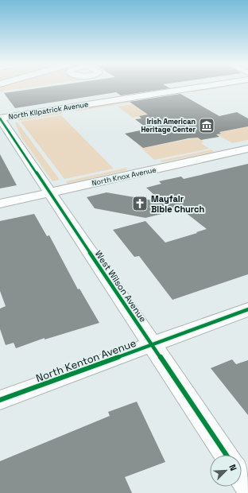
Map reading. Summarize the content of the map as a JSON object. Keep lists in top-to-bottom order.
{
  "streets": {
    "street": [
      "North Kilpatrick Avenue",
      "North Knox Avenue",
      "West Wilson Avenue",
      "North Kenton Avenue"
    ]
  },
  "crossings": [
    ["North Kilpatrick Avenue", "West Wilson Avenue"],
    ["North Knox Avenue", "West Wilson Avenue"],
    ["West Wilson Avenue", "North Kenton Avenue"]
  ],
  "places": {
    "museum": ["Irish American Heritage Center"],
    "church": ["Mayfair Bible Church"]
  },
  "north": "top right"
}
